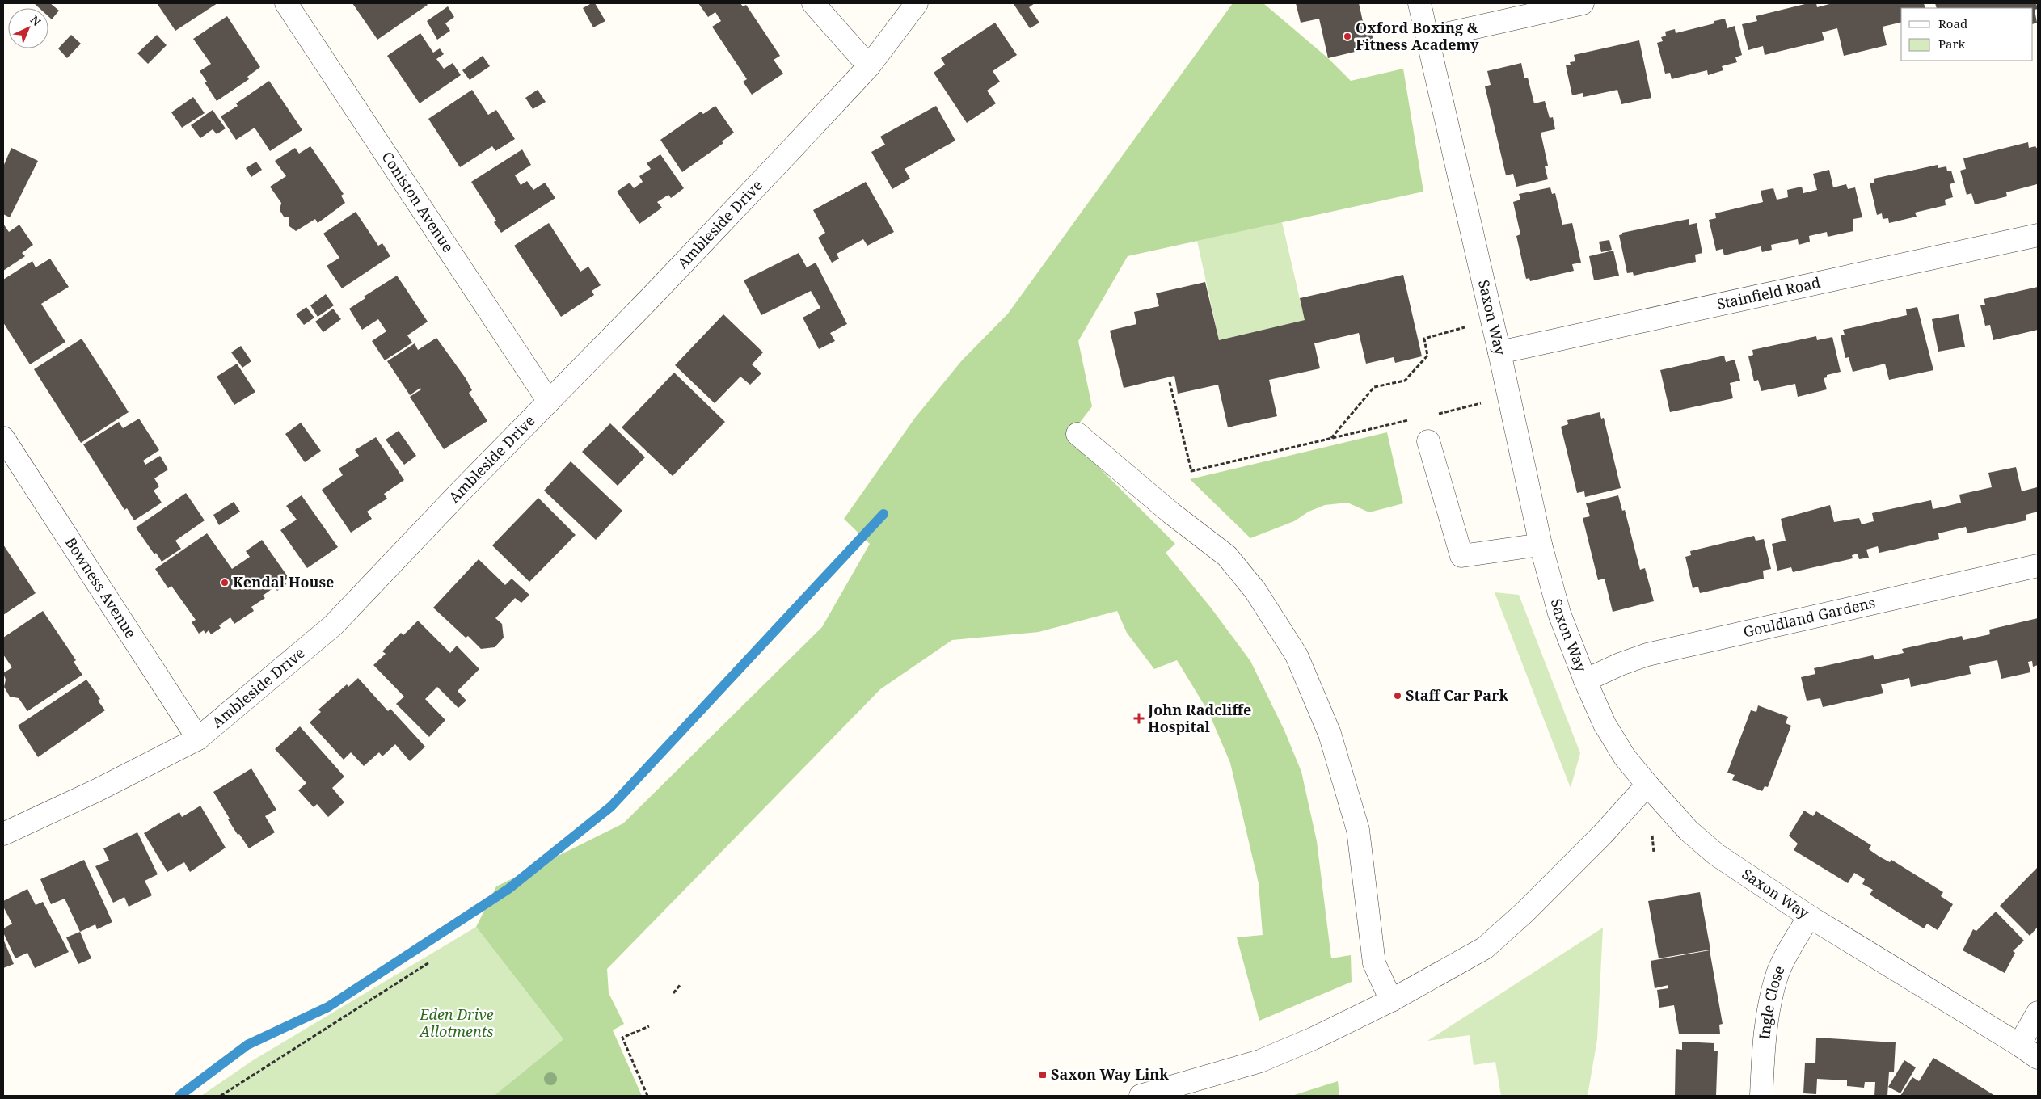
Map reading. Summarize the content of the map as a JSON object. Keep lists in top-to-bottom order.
{
  "streets": {
    "street": [
      "Coniston Avenue",
      "Ambleside Drive",
      "Stainfield Road",
      "Saxon Way",
      "Bowness Avenue",
      "Gouldland Gardens",
      "Ingle Close"
    ]
  },
  "crossings": [
    ["Coniston Avenue", "Ambleside Drive"],
    ["Ambleside Drive", "Bowness Avenue"],
    ["Stainfield Road", "Saxon Way"],
    ["Saxon Way", "Gouldland Gardens"],
    ["Saxon Way", "Ingle Close"]
  ],
  "parks": ["Eden Drive Allotments"],
  "places": {
    "other": ["Oxford Boxing & Fitness Academy", "Kendal House", "Staff Car Park"],
    "health": ["John Radcliffe Hospital"],
    "transit": ["Saxon Way Link"]
  },
  "legend": ["Road", "Park"],
  "north": "top right"
}
